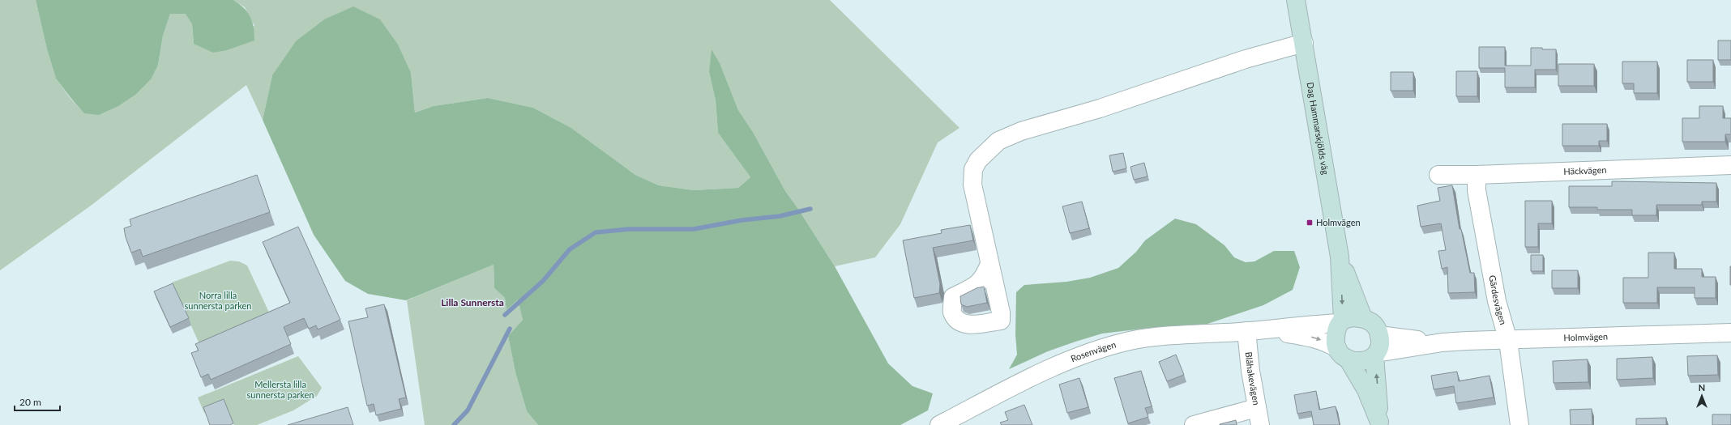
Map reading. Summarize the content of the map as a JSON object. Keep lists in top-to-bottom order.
{
  "streets": {
    "main road": ["Dag Hammarskjölds väg"],
    "street": [
      "Häckvägen",
      "Gärdesvägen",
      "Holmvägen",
      "Rosenvägen",
      "Blåhakevägen"
    ]
  },
  "crossings": [
    ["Dag Hammarskjölds väg", "Holmvägen"],
    ["Dag Hammarskjölds väg", "Rosenvägen"],
    ["Häckvägen", "Gärdesvägen"],
    ["Gärdesvägen", "Holmvägen"],
    ["Holmvägen", "Rosenvägen"],
    ["Rosenvägen", "Blåhakevägen"]
  ],
  "districts": ["Lilla Sunnersta"],
  "parks": ["Norra lilla sunnersta parken", "Mellersta lilla sunnersta parken"],
  "places": {
    "transit": ["Holmvägen"]
  },
  "scale_bar": "20 m",
  "north": "top"
}
